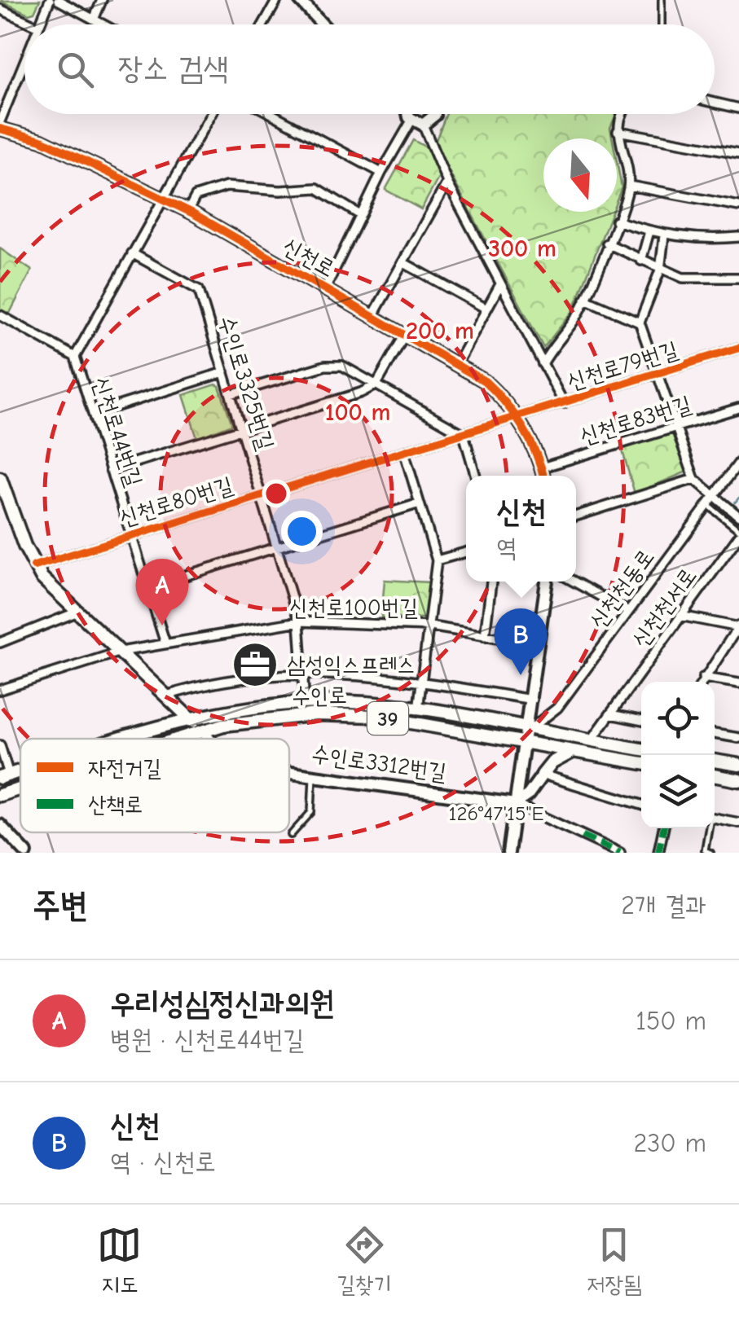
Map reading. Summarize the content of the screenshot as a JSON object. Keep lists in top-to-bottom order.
{
  "streets": {
    "main road": ["수인로", "39"],
    "street": [
      "신천로",
      "신천로79번길",
      "수인로3325번길",
      "신천로83번길",
      "신천로44번길",
      "신천로80번길",
      "신천천동로",
      "신천로100번길",
      "신천천서로",
      "수인로3312번길"
    ]
  },
  "crossings": [
    ["신천로", "신천로79번길"],
    ["신천로", "신천로83번길"],
    ["신천로", "신천로44번길"],
    ["신천로", "신천로80번길"],
    ["신천로79번길", "신천로80번길"],
    ["수인로3325번길", "신천로44번길"],
    ["수인로3325번길", "신천로80번길"],
    ["수인로3325번길", "신천로100번길"],
    ["수인로3325번길", "수인로"],
    ["신천로44번길", "신천로80번길"],
    ["신천로44번길", "신천로100번길"],
    ["신천천동로", "수인로"],
    ["신천천서로", "수인로"],
    ["수인로", "수인로3312번길"]
  ],
  "places": {
    "office": ["삼성익스프레스"]
  },
  "legend": ["자전거길", "산책로"],
  "north": "bottom",
  "page": {
    "search": "장소 검색",
    "popup": ["신천", "역"],
    "pins": ["A", "B"],
    "heading": ["주변", "2개 결과"],
    "list": [
      {
        "mark": "A",
        "name": "우리성심정신과의원",
        "note": "병원 · 신천로44번길",
        "value": "150 m"
      },
      {
        "mark": "B",
        "name": "신천",
        "note": "역 · 신천로",
        "value": "230 m"
      }
    ],
    "nav": ["지도", "길찾기", "저장됨"]
  },
  "coordinates": ["126°47'15\"E"],
  "rings": ["300 m", "200 m", "100 m"]
}
